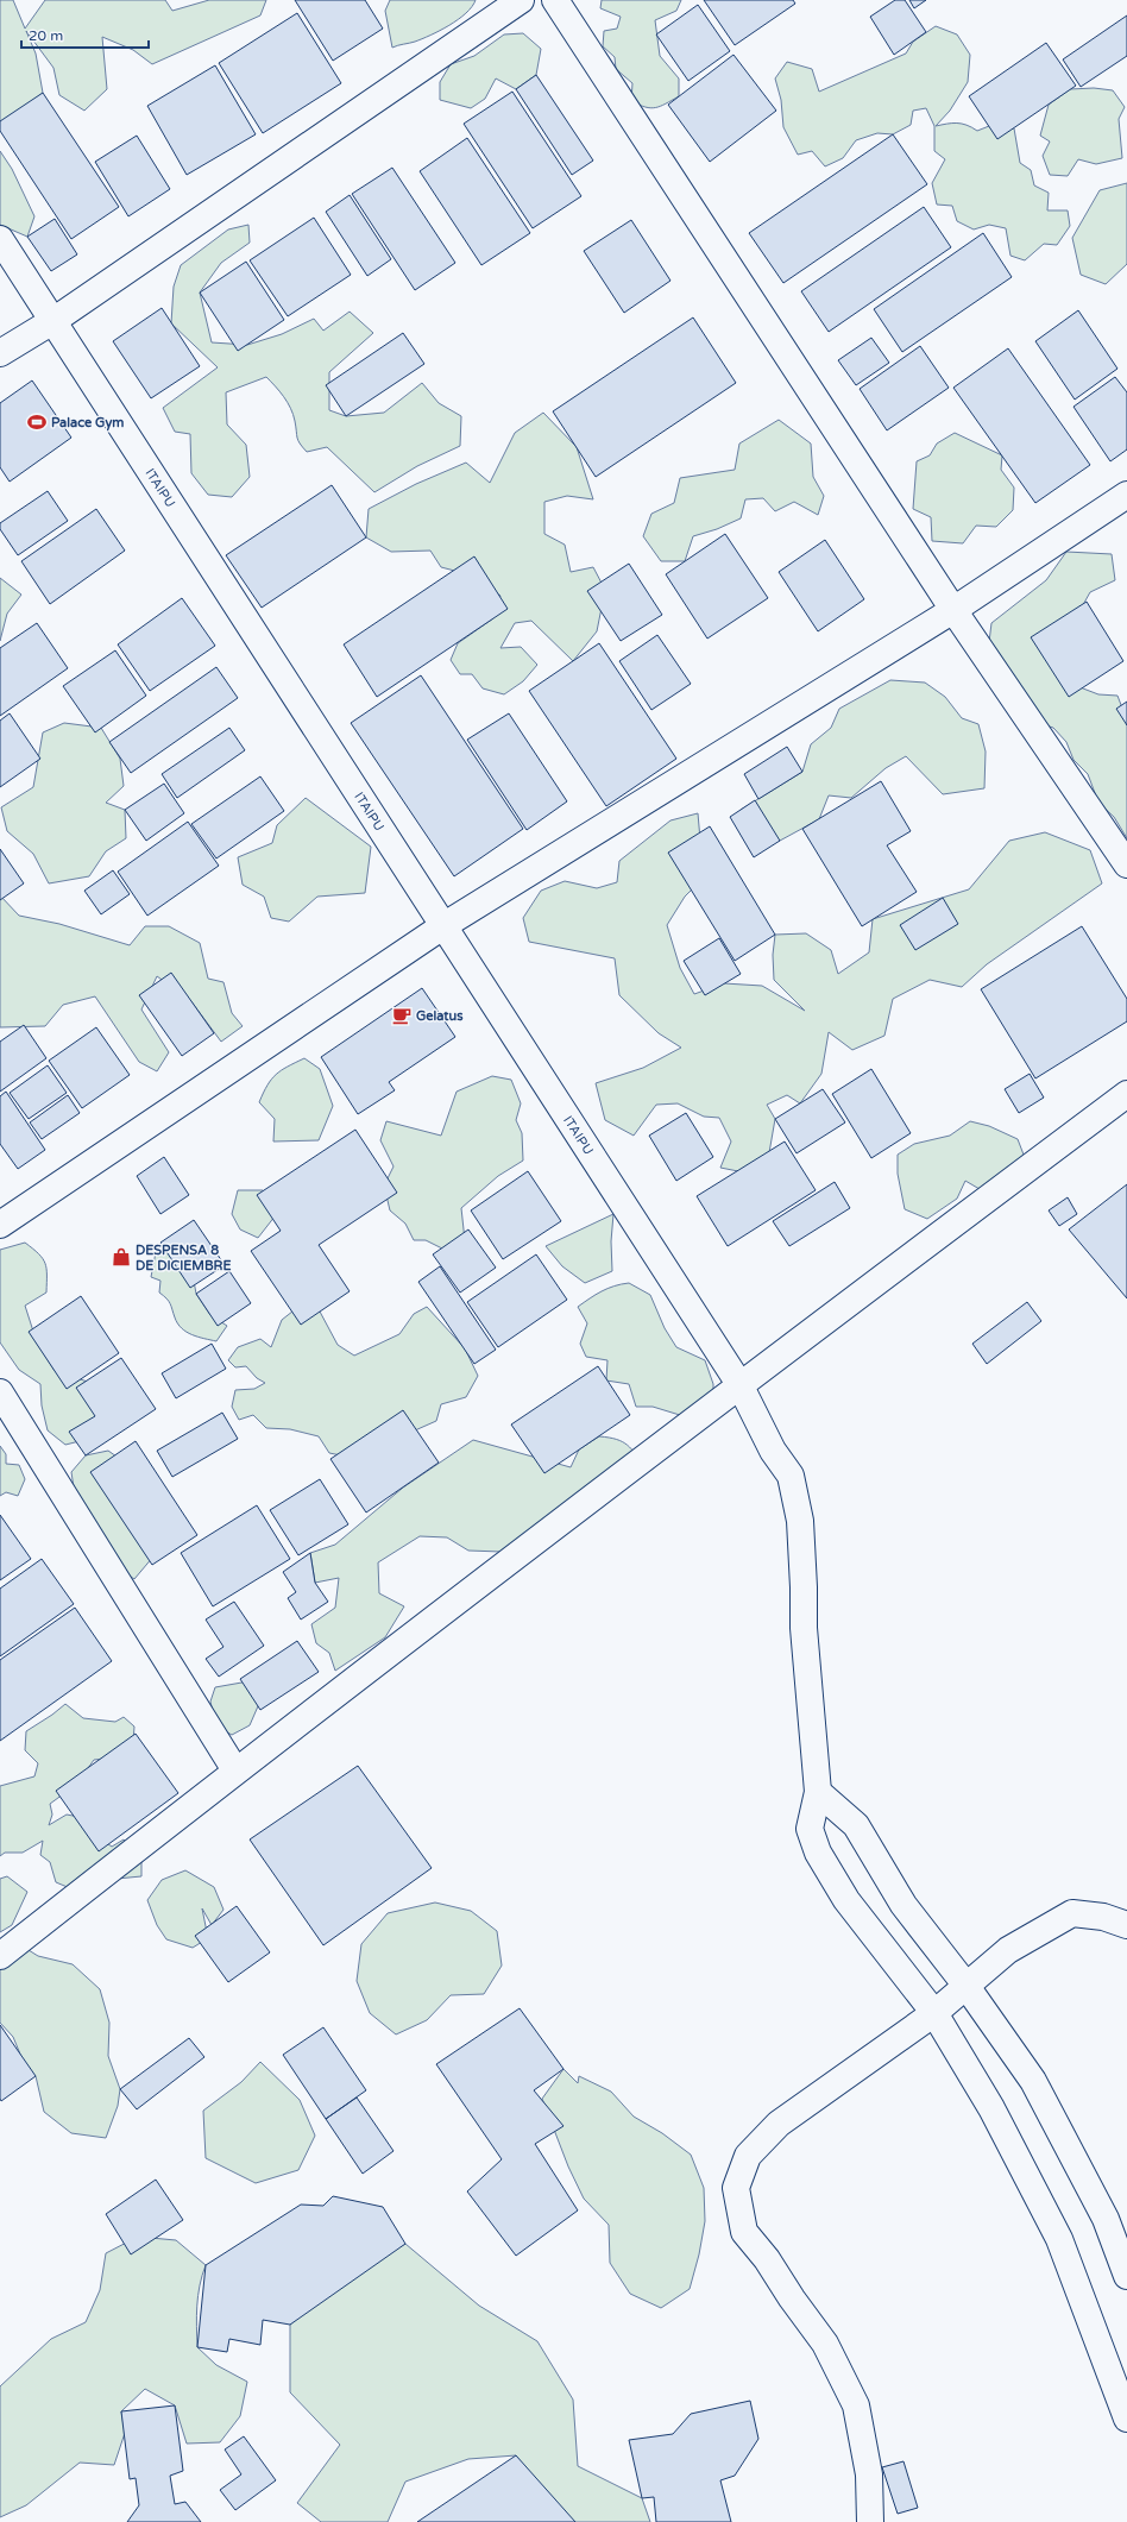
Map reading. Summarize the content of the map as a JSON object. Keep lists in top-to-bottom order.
{
  "streets": {
    "street": ["ITAIPU"]
  },
  "places": {
    "sports": ["Palace Gym"],
    "cafe": ["Gelatus"],
    "shop": ["DESPENSA 8 DE DICIEMBRE"]
  },
  "scale_bar": "20 m"
}
